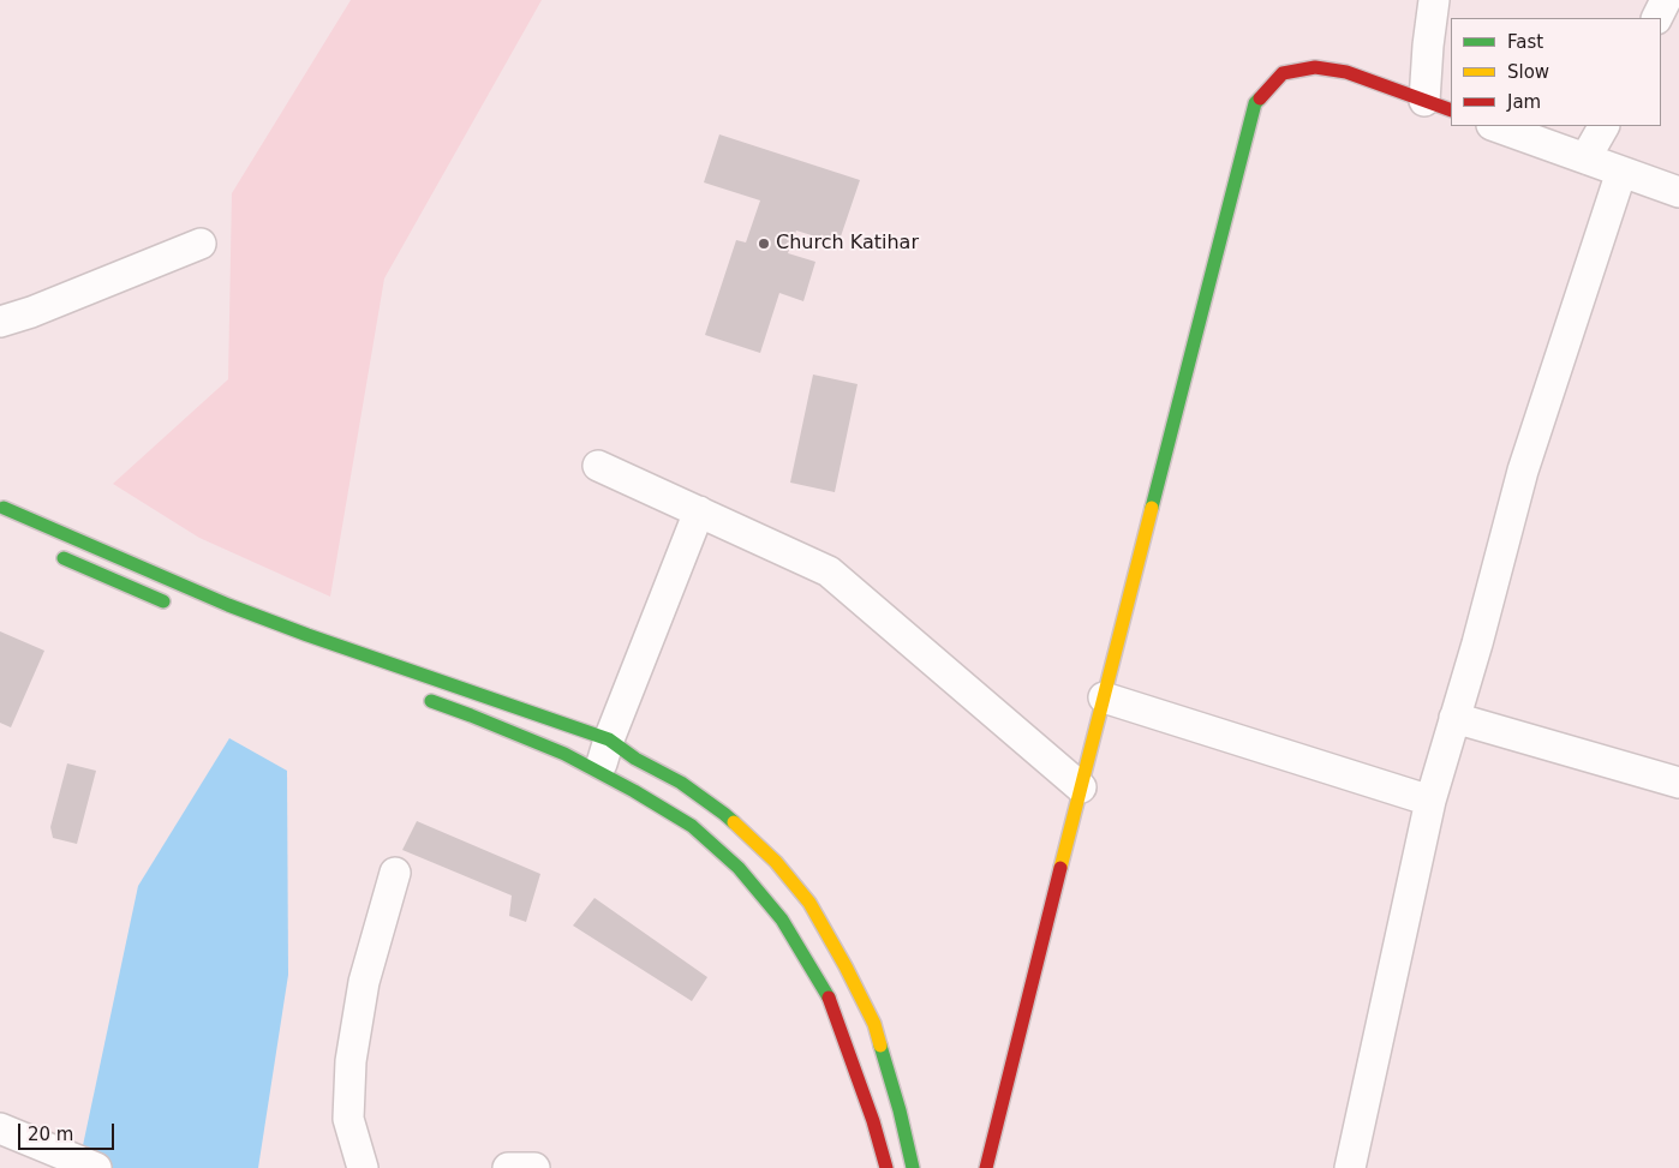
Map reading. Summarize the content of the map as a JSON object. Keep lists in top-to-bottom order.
{
  "places": ["Church Katihar"],
  "legend": ["Fast", "Slow", "Jam"],
  "scale_bar": "20 m"
}
